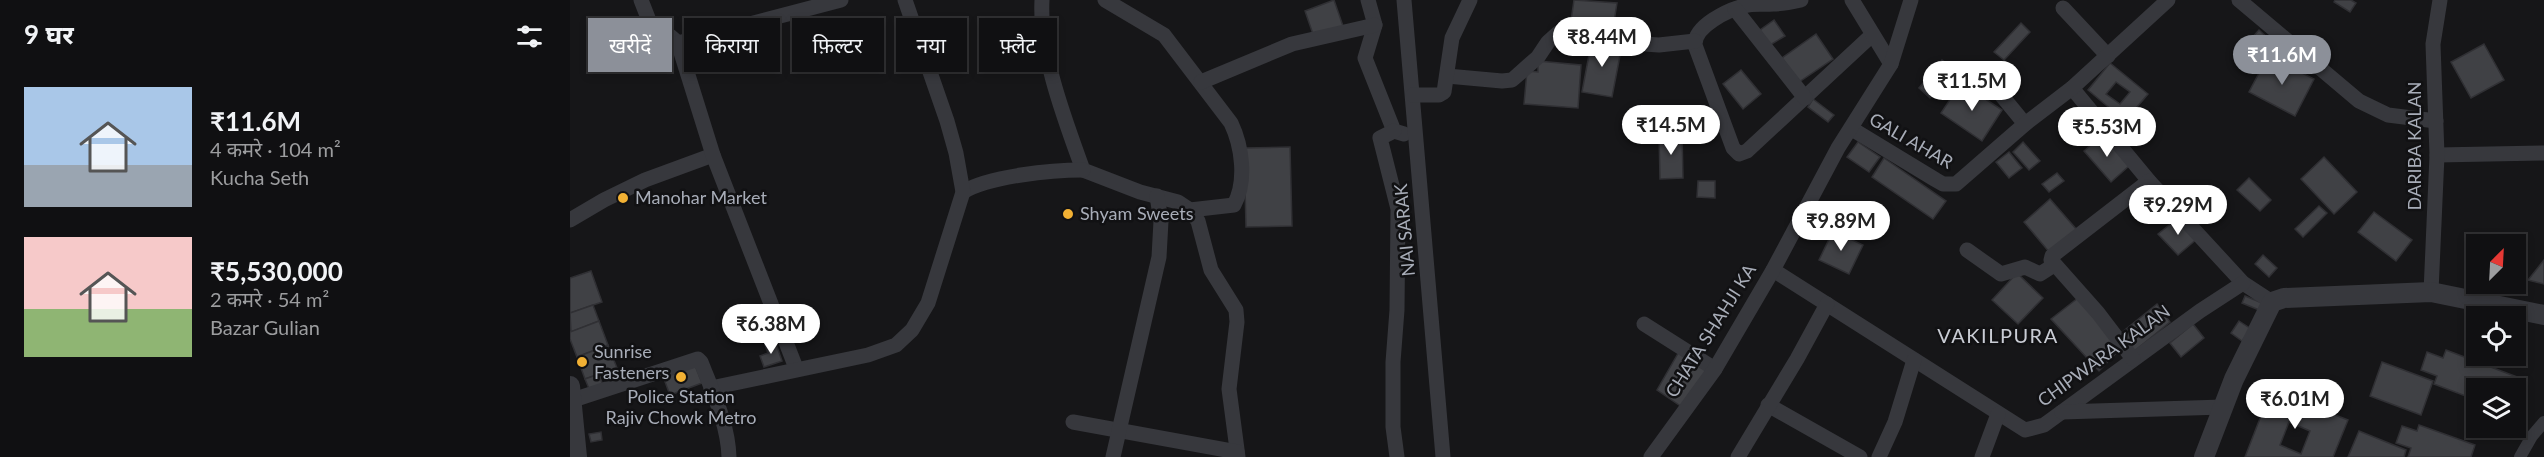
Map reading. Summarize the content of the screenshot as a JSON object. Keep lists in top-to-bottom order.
{
  "streets": {
    "street": [
      "GALI AHAR",
      "DARIBA KALAN",
      "NAI SARAK",
      "CHATA SHAHJI KA",
      "CHIPWARA KALAN"
    ]
  },
  "crossings": [
    ["GALI AHAR", "CHATA SHAHJI KA"],
    ["CHATA SHAHJI KA", "CHIPWARA KALAN"]
  ],
  "districts": ["VAKILPURA"],
  "places": [
    "Manohar Market",
    "Shyam Sweets",
    "Sunrise Fasteners",
    "Police Station Rajiv Chowk Metro"
  ],
  "north": "top right",
  "page": {
    "heading": "9 घर",
    "price": [
      "₹8.44M",
      "₹11.6M",
      "₹11.5M",
      "₹14.5M",
      "₹5.53M",
      "₹9.29M",
      "₹9.89M",
      "₹6.38M",
      "₹6.01M"
    ],
    "chip": [
      "खरीदें",
      "किराया",
      "फ़िल्टर",
      "नया",
      "फ़्लैट"
    ],
    "list": [
      {
        "name": "₹11.6M",
        "note": "4 कमरे · 104 m² · Kucha Seth"
      },
      {
        "name": "₹5,530,000",
        "note": "2 कमरे · 54 m² · Bazar Gulian"
      }
    ]
  }
}
